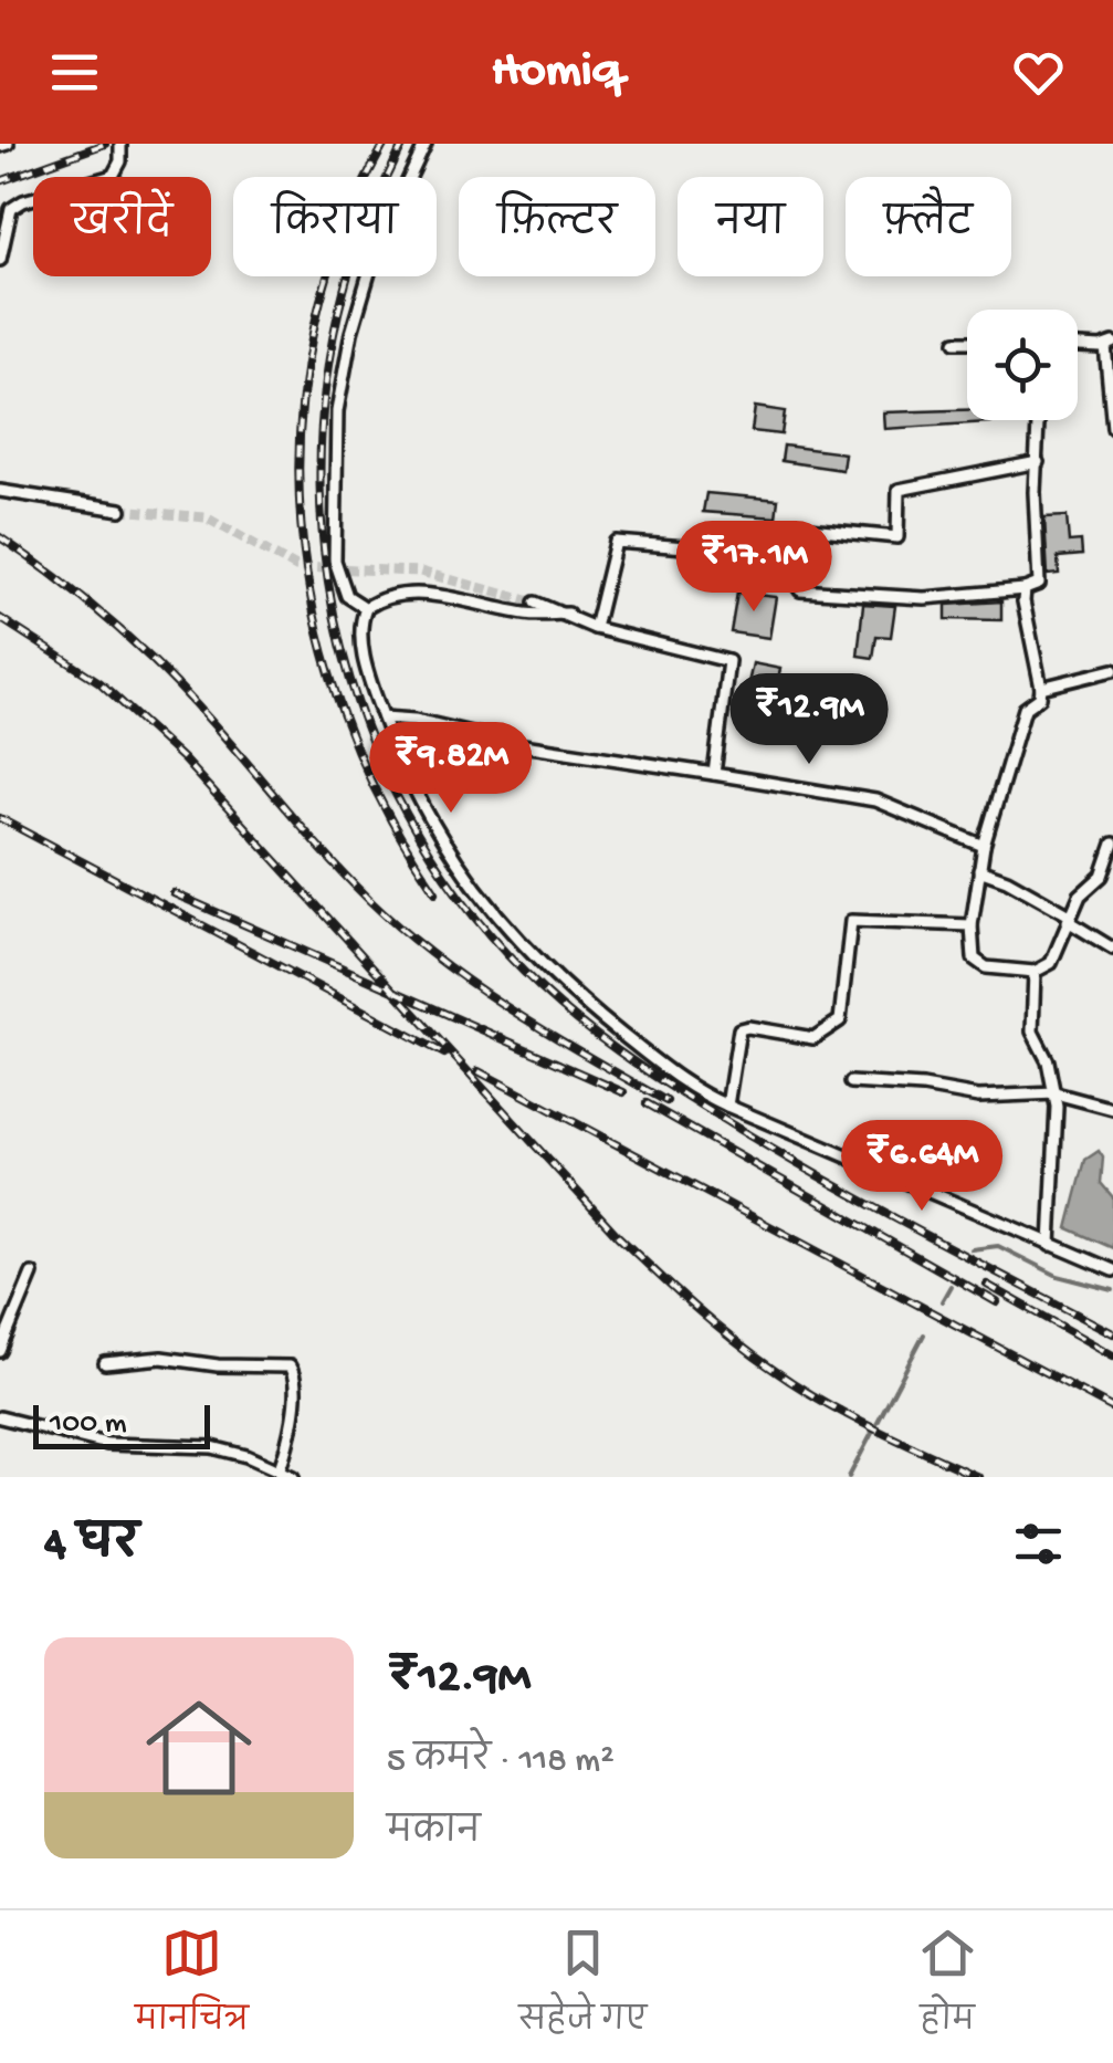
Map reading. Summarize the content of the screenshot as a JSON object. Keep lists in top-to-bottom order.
{
  "scale_bar": "100 m",
  "page": {
    "header": "Homiq",
    "chip": [
      "खरीदें",
      "किराया",
      "फ़िल्टर",
      "नया",
      "फ़्लैट"
    ],
    "price": [
      "₹17.1M",
      "₹12.9M",
      "₹9.82M",
      "₹6.64M"
    ],
    "scale": "100 m",
    "heading": "4 घर",
    "list": [
      {
        "name": "₹12.9M",
        "note": "5 कमरे · 118 m² · मकान"
      }
    ],
    "tabs": ["मानचित्र", "सहेजे गए", "होम"]
  }
}
